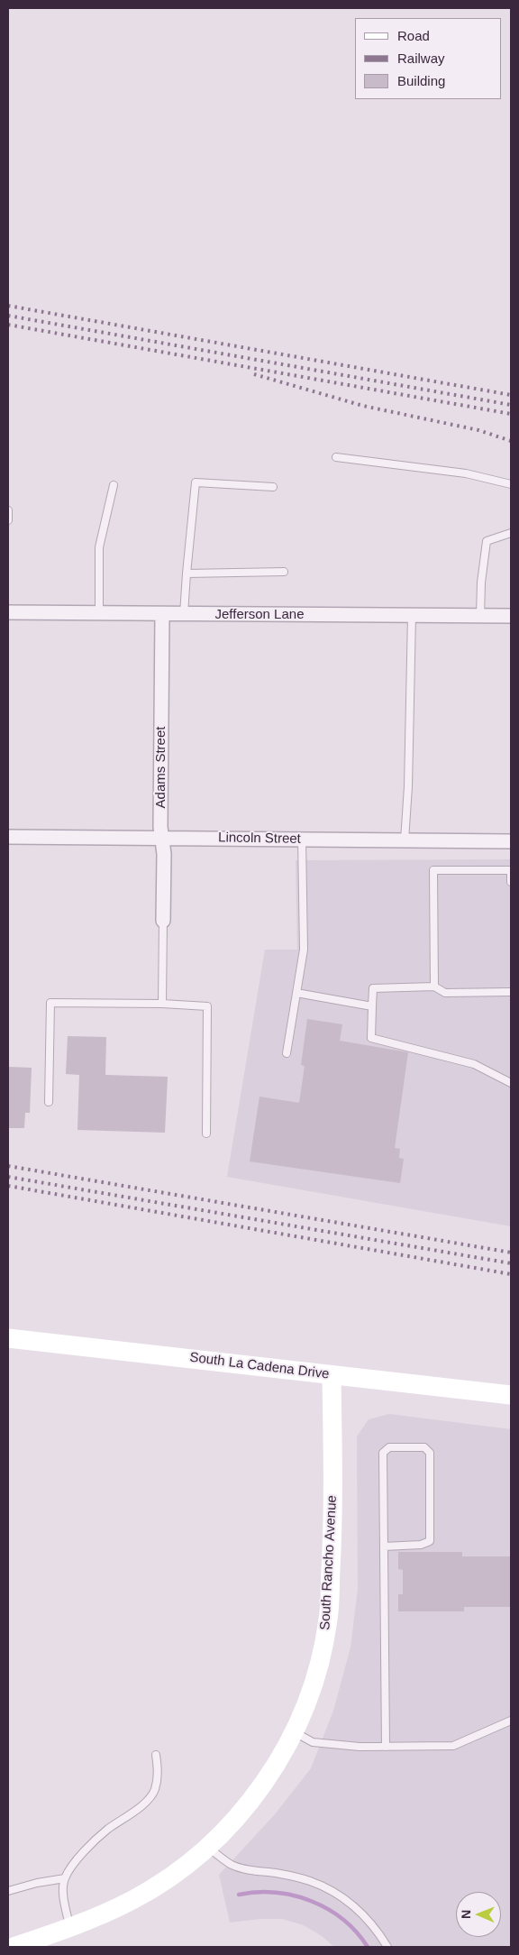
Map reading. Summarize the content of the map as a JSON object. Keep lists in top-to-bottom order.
{
  "streets": {
    "main road": ["South La Cadena Drive", "South Rancho Avenue"],
    "street": ["Jefferson Lane", "Adams Street", "Lincoln Street"]
  },
  "crossings": [
    ["Jefferson Lane", "Adams Street"],
    ["Adams Street", "Lincoln Street"],
    ["South La Cadena Drive", "South Rancho Avenue"]
  ],
  "legend": ["Road", "Railway", "Building"],
  "north": "left"
}
